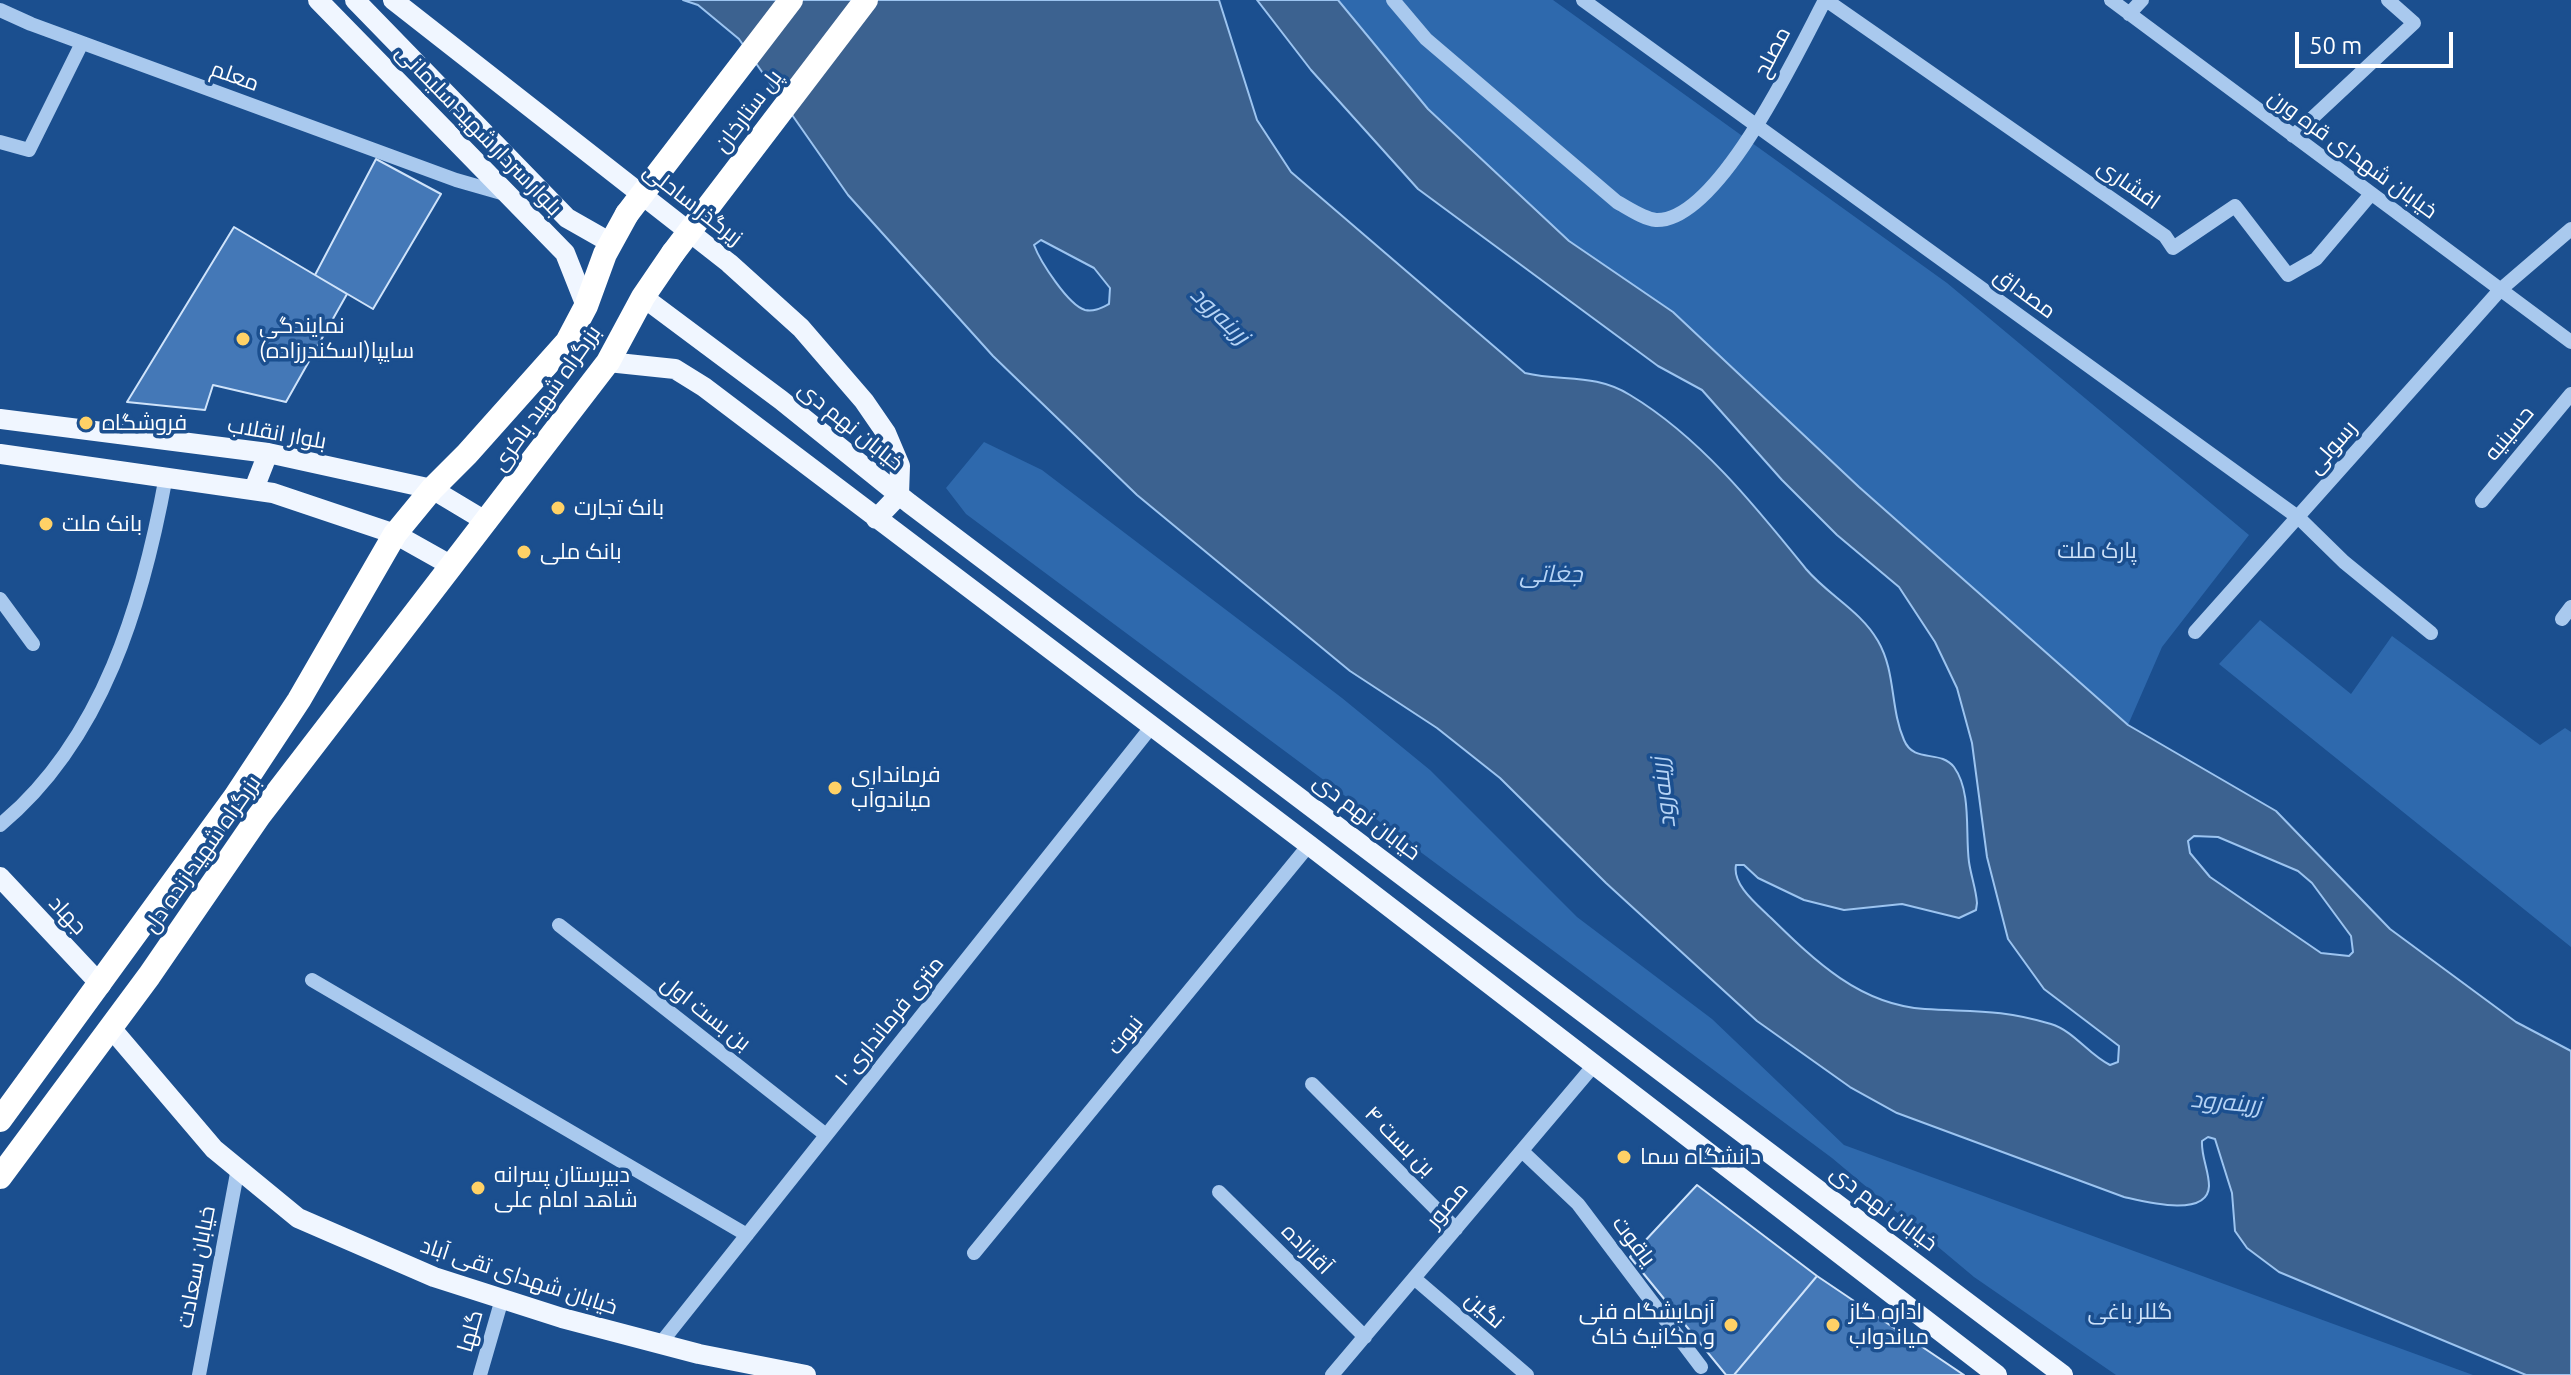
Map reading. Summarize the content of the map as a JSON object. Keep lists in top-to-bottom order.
{
  "streets": {
    "highway": ["پل ستارخان", "بزرگراه شهید باکری", "بزرگراه شهید زنده دل"],
    "main road": [
      "بلوار سردار شهید سلیمانی",
      "زیرگذر ساحلی",
      "خیابان نهم دی",
      "بلوار انقلاب",
      "جهاد",
      "خیابان شهدای تقی آباد"
    ],
    "street": [
      "مصلح",
      "معلم",
      "خیابان شهدای قره ورن",
      "افشاری",
      "مصداق",
      "حسینیه",
      "رسولی",
      "بن بست اول",
      "۱۰ متری فرمانداری",
      "نبوت",
      "بن بست ۴",
      "مصور",
      "یاقوت",
      "آقازاده",
      "خیابان سعادت",
      "نگین",
      "گلها"
    ]
  },
  "crossings": [
    ["مصلح", "افشاری"],
    ["مصلح", "مصداق"],
    ["معلم", "بلوار سردار شهید سلیمانی"],
    ["پل ستارخان", "بزرگراه شهید باکری"],
    ["بلوار سردار شهید سلیمانی", "بزرگراه شهید باکری"],
    ["خیابان شهدای قره ورن", "افشاری"],
    ["خیابان شهدای قره ورن", "رسولی"],
    ["زیرگذر ساحلی", "خیابان نهم دی"],
    ["مصداق", "رسولی"],
    ["بزرگراه شهید باکری", "خیابان نهم دی"],
    ["بزرگراه شهید باکری", "بلوار انقلاب"],
    ["بزرگراه شهید باکری", "بزرگراه شهید زنده دل"],
    ["بلوار انقلاب", "بزرگراه شهید زنده دل"],
    ["بزرگراه شهید زنده دل", "جهاد"],
    ["بزرگراه شهید زنده دل", "خیابان شهدای تقی آباد"],
    ["بن بست اول", "۱۰ متری فرمانداری"],
    ["۱۰ متری فرمانداری", "خیابان شهدای تقی آباد"],
    ["بن بست ۴", "مصور"],
    ["مصور", "یاقوت"],
    ["مصور", "آقازاده"],
    ["مصور", "نگین"],
    ["خیابان سعادت", "خیابان شهدای تقی آباد"],
    ["خیابان شهدای تقی آباد", "گلها"]
  ],
  "water": ["زرینه‌رود", "جغاتی"],
  "parks": ["پارک ملت", "گللر باغی"],
  "places": [
    "نمایندگی سایپا(اسکندرزاده)",
    "فروشگاه",
    "بانک تجارت",
    "بانک ملت",
    "بانک ملی",
    "فرمانداری میاندوآب",
    "دانشگاه سما",
    "دبیرستان پسرانه شاهد امام علی",
    "آزمایشگاه فنی و مکانیک خاک",
    "اداره گاز میاندواب"
  ],
  "scale_bar": "50 m"
}
